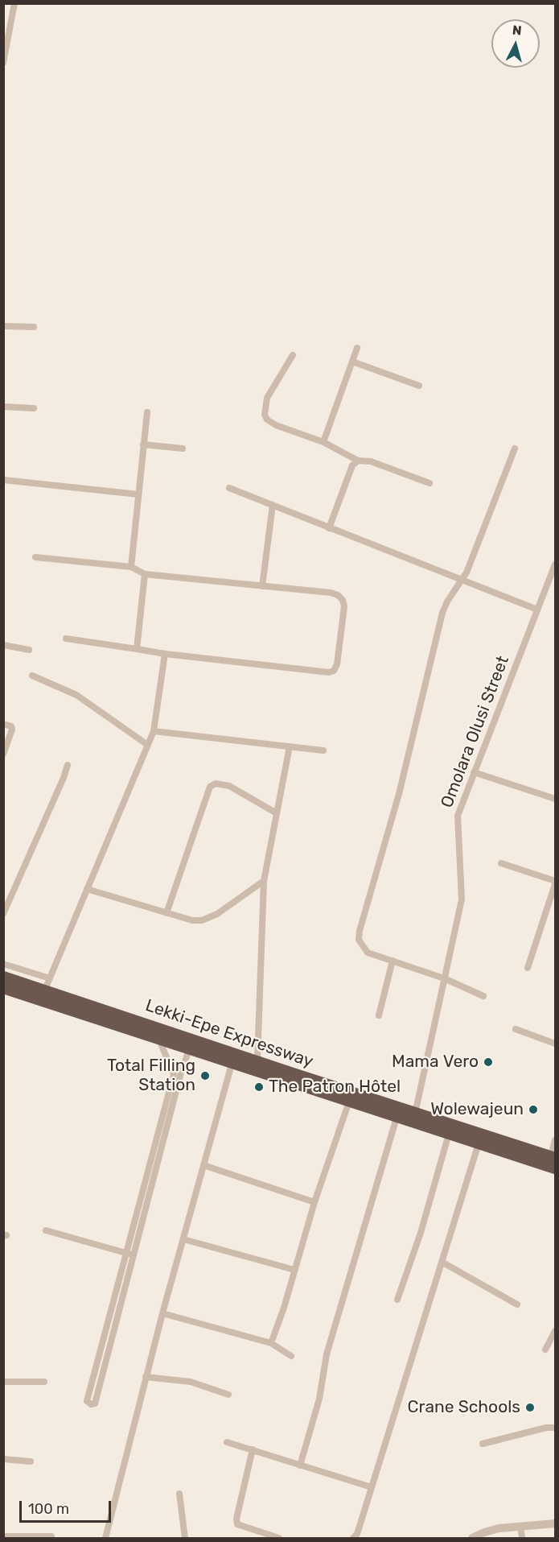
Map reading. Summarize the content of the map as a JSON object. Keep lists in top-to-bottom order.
{
  "streets": {
    "highway": ["Lekki-Epe Expressway"],
    "street": ["Omolara Olusi Street"]
  },
  "crossings": [
    ["Omolara Olusi Street", "Lekki-Epe Expressway"]
  ],
  "places": [
    "Mama Vero",
    "Total Filling Station",
    "The Patron Hôtel",
    "Wolewajeun",
    "Crane Schools"
  ],
  "scale_bar": "100 m",
  "north": "top"
}
